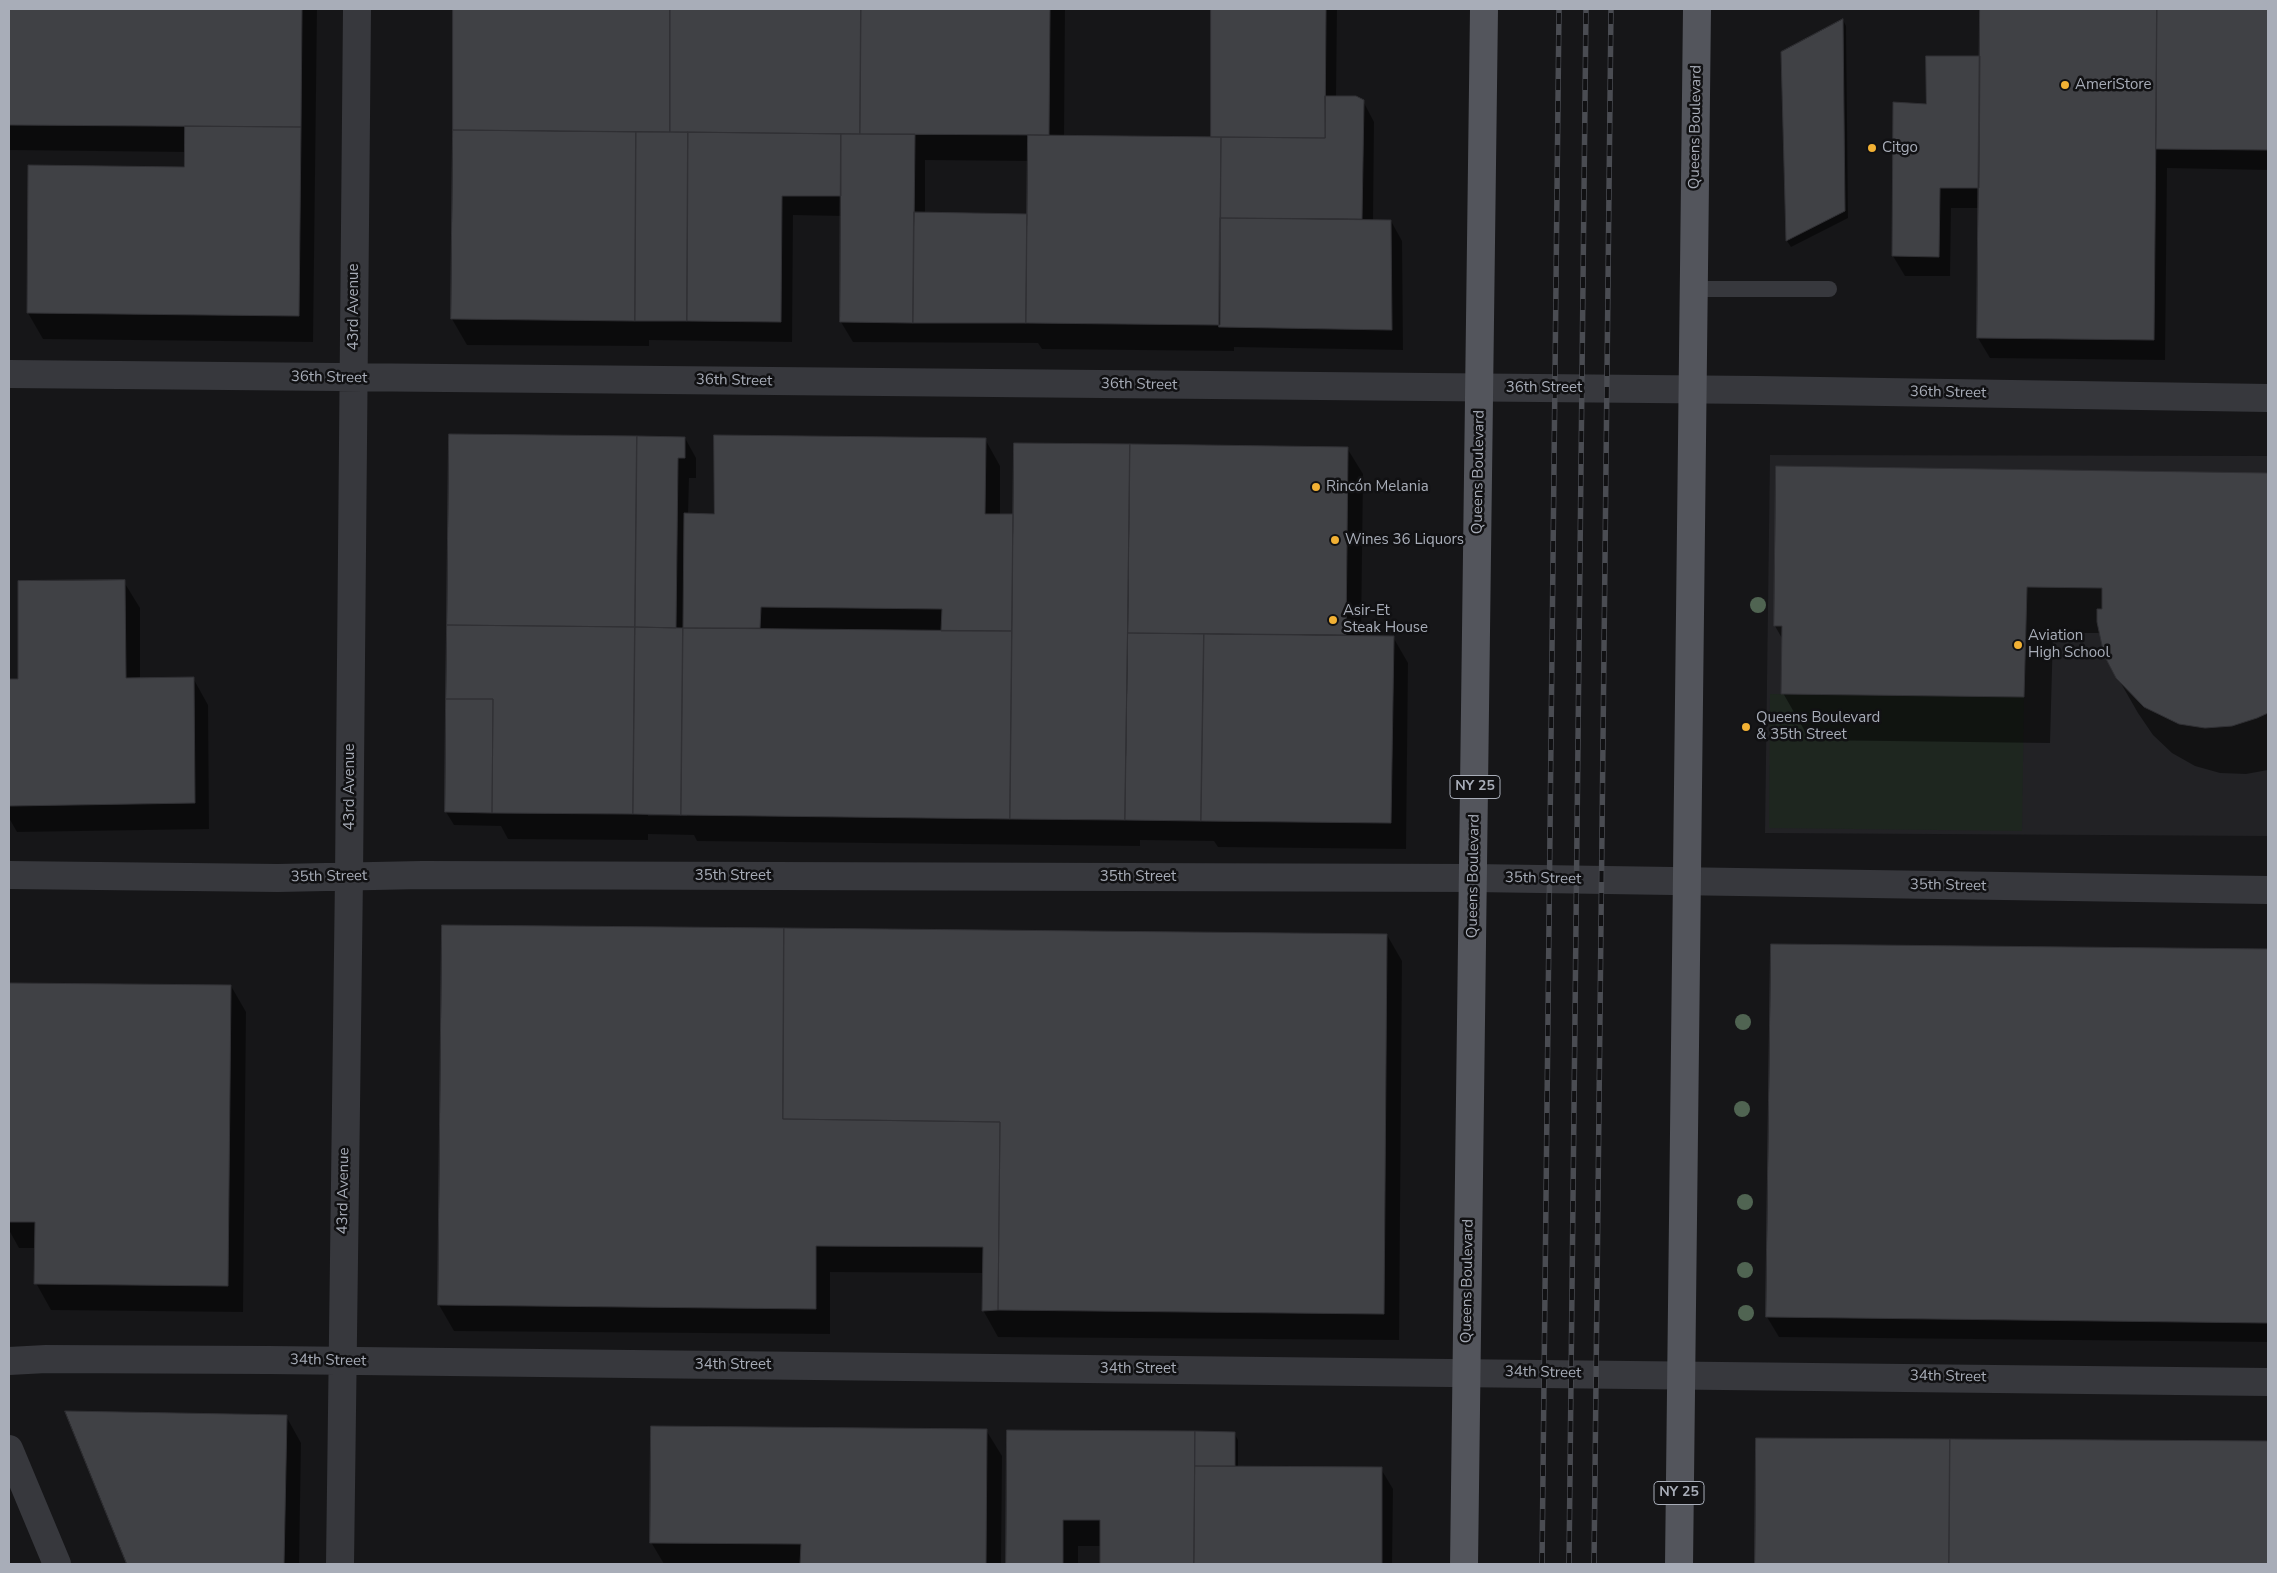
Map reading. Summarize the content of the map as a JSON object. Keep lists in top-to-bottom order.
{
  "streets": {
    "main road": ["Queens Boulevard", "NY 25"],
    "street": [
      "43rd Avenue",
      "36th Street",
      "35th Street",
      "34th Street"
    ]
  },
  "crossings": [
    ["Queens Boulevard", "36th Street"],
    ["Queens Boulevard", "35th Street"],
    ["Queens Boulevard", "34th Street"],
    ["43rd Avenue", "36th Street"],
    ["43rd Avenue", "35th Street"],
    ["43rd Avenue", "34th Street"]
  ],
  "places": [
    "AmeriStore",
    "Citgo",
    "Rincón Melania",
    "Wines 36 Liquors",
    "Asir-Et Steak House",
    "Aviation High School",
    "Queens Boulevard & 35th Street"
  ]
}
